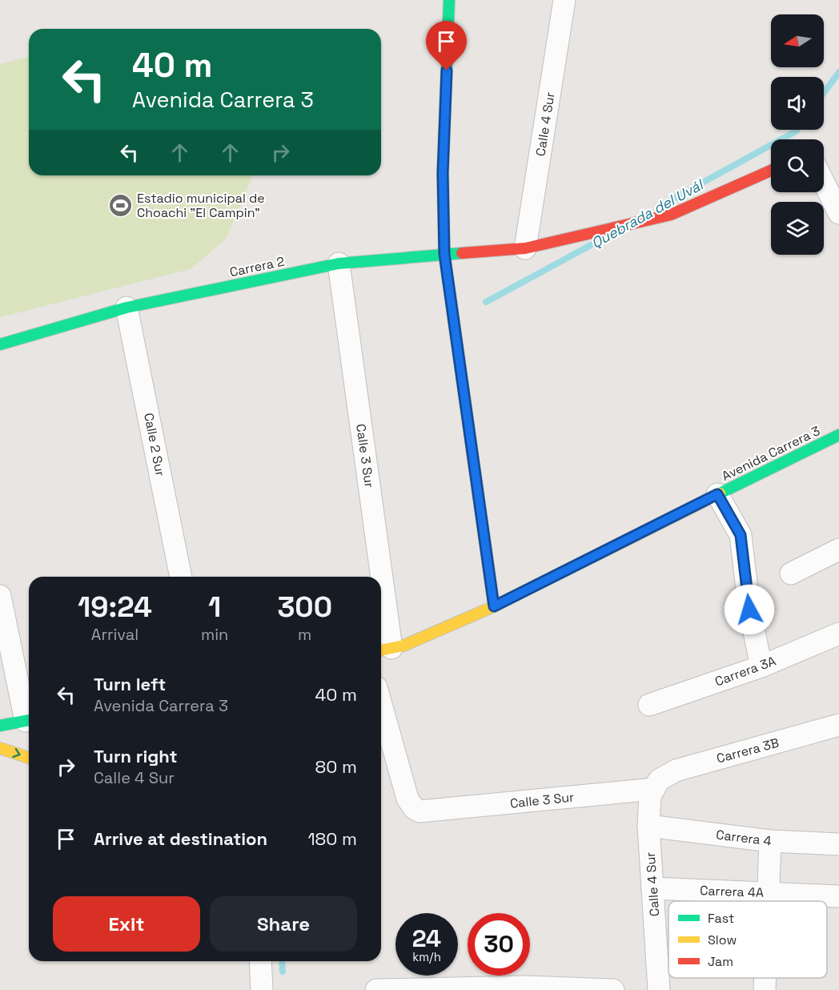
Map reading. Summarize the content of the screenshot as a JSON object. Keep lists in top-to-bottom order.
{
  "streets": {
    "street": [
      "Calle 4 Sur",
      "Carrera 2",
      "Calle 2 Sur",
      "Avenida Carrera 3",
      "Calle 3 Sur",
      "Carrera 3A",
      "Carrera 3B",
      "Carrera 4",
      "Carrera 4A"
    ]
  },
  "crossings": [
    ["Calle 4 Sur", "Carrera 2"],
    ["Calle 4 Sur", "Calle 3 Sur"],
    ["Calle 4 Sur", "Carrera 3B"],
    ["Calle 4 Sur", "Carrera 4"],
    ["Calle 4 Sur", "Carrera 4A"],
    ["Carrera 2", "Calle 2 Sur"],
    ["Carrera 2", "Calle 3 Sur"],
    ["Avenida Carrera 3", "Calle 3 Sur"],
    ["Calle 3 Sur", "Carrera 3B"]
  ],
  "water": ["Quebrada del Uvál"],
  "places": {
    "sports": ["Estadio municipal de Choachi \"El Campin\""]
  },
  "legend": ["Fast", "Slow", "Jam"],
  "north": "left",
  "page": {
    "turn": ["40 m", "Avenida Carrera 3"],
    "eta": [
      "19:24",
      "Arrival",
      "1",
      "min",
      "300",
      "m"
    ],
    "list": [
      {
        "name": "Turn left",
        "note": "Avenida Carrera 3",
        "value": "40 m"
      },
      {
        "name": "Turn right",
        "note": "Calle 4 Sur",
        "value": "80 m"
      },
      {
        "name": "Arrive at destination",
        "value": "180 m"
      }
    ],
    "buttons": ["Exit", "Share"],
    "speed": "24 km/h",
    "limit": "30"
  }
}
